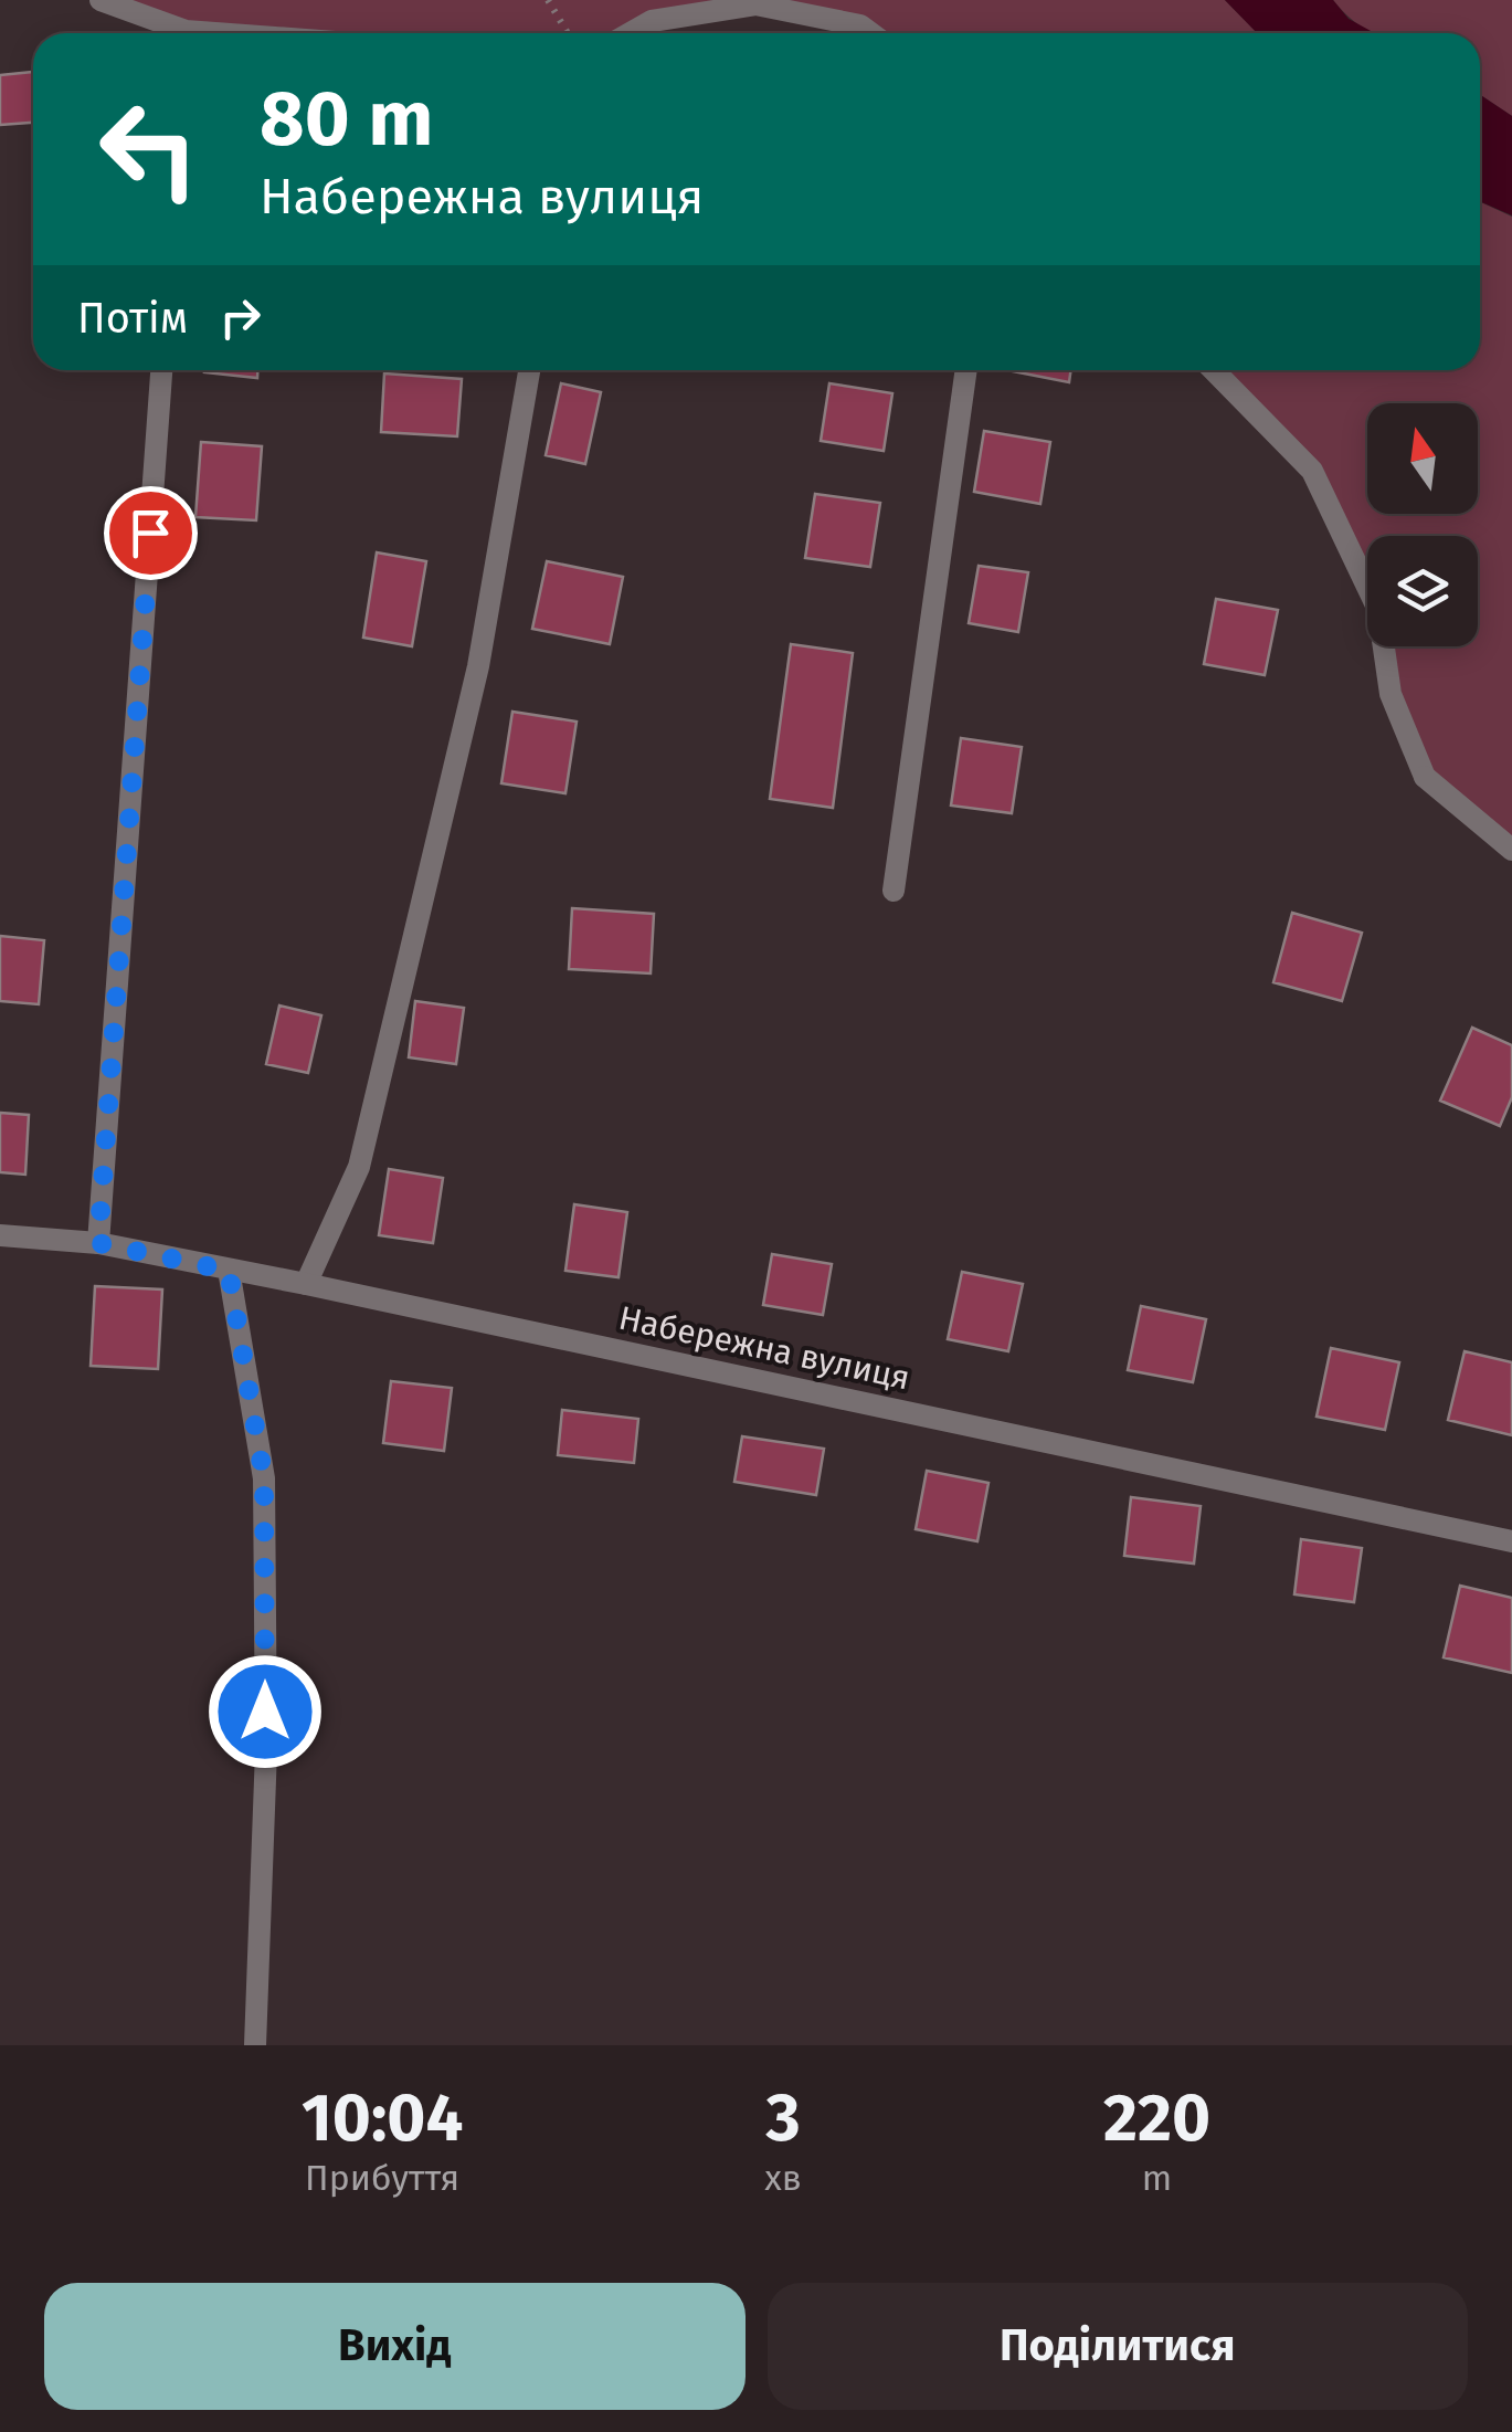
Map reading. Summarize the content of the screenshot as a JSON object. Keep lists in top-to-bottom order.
{
  "streets": {
    "street": ["Набережна вулиця"]
  },
  "north": "top",
  "page": {
    "turn": ["80 m", "Набережна вулиця"],
    "then": "Потім",
    "eta": [
      "10:04",
      "Прибуття",
      "3",
      "хв",
      "220",
      "m"
    ],
    "buttons": ["Вихід", "Поділитися"]
  }
}
